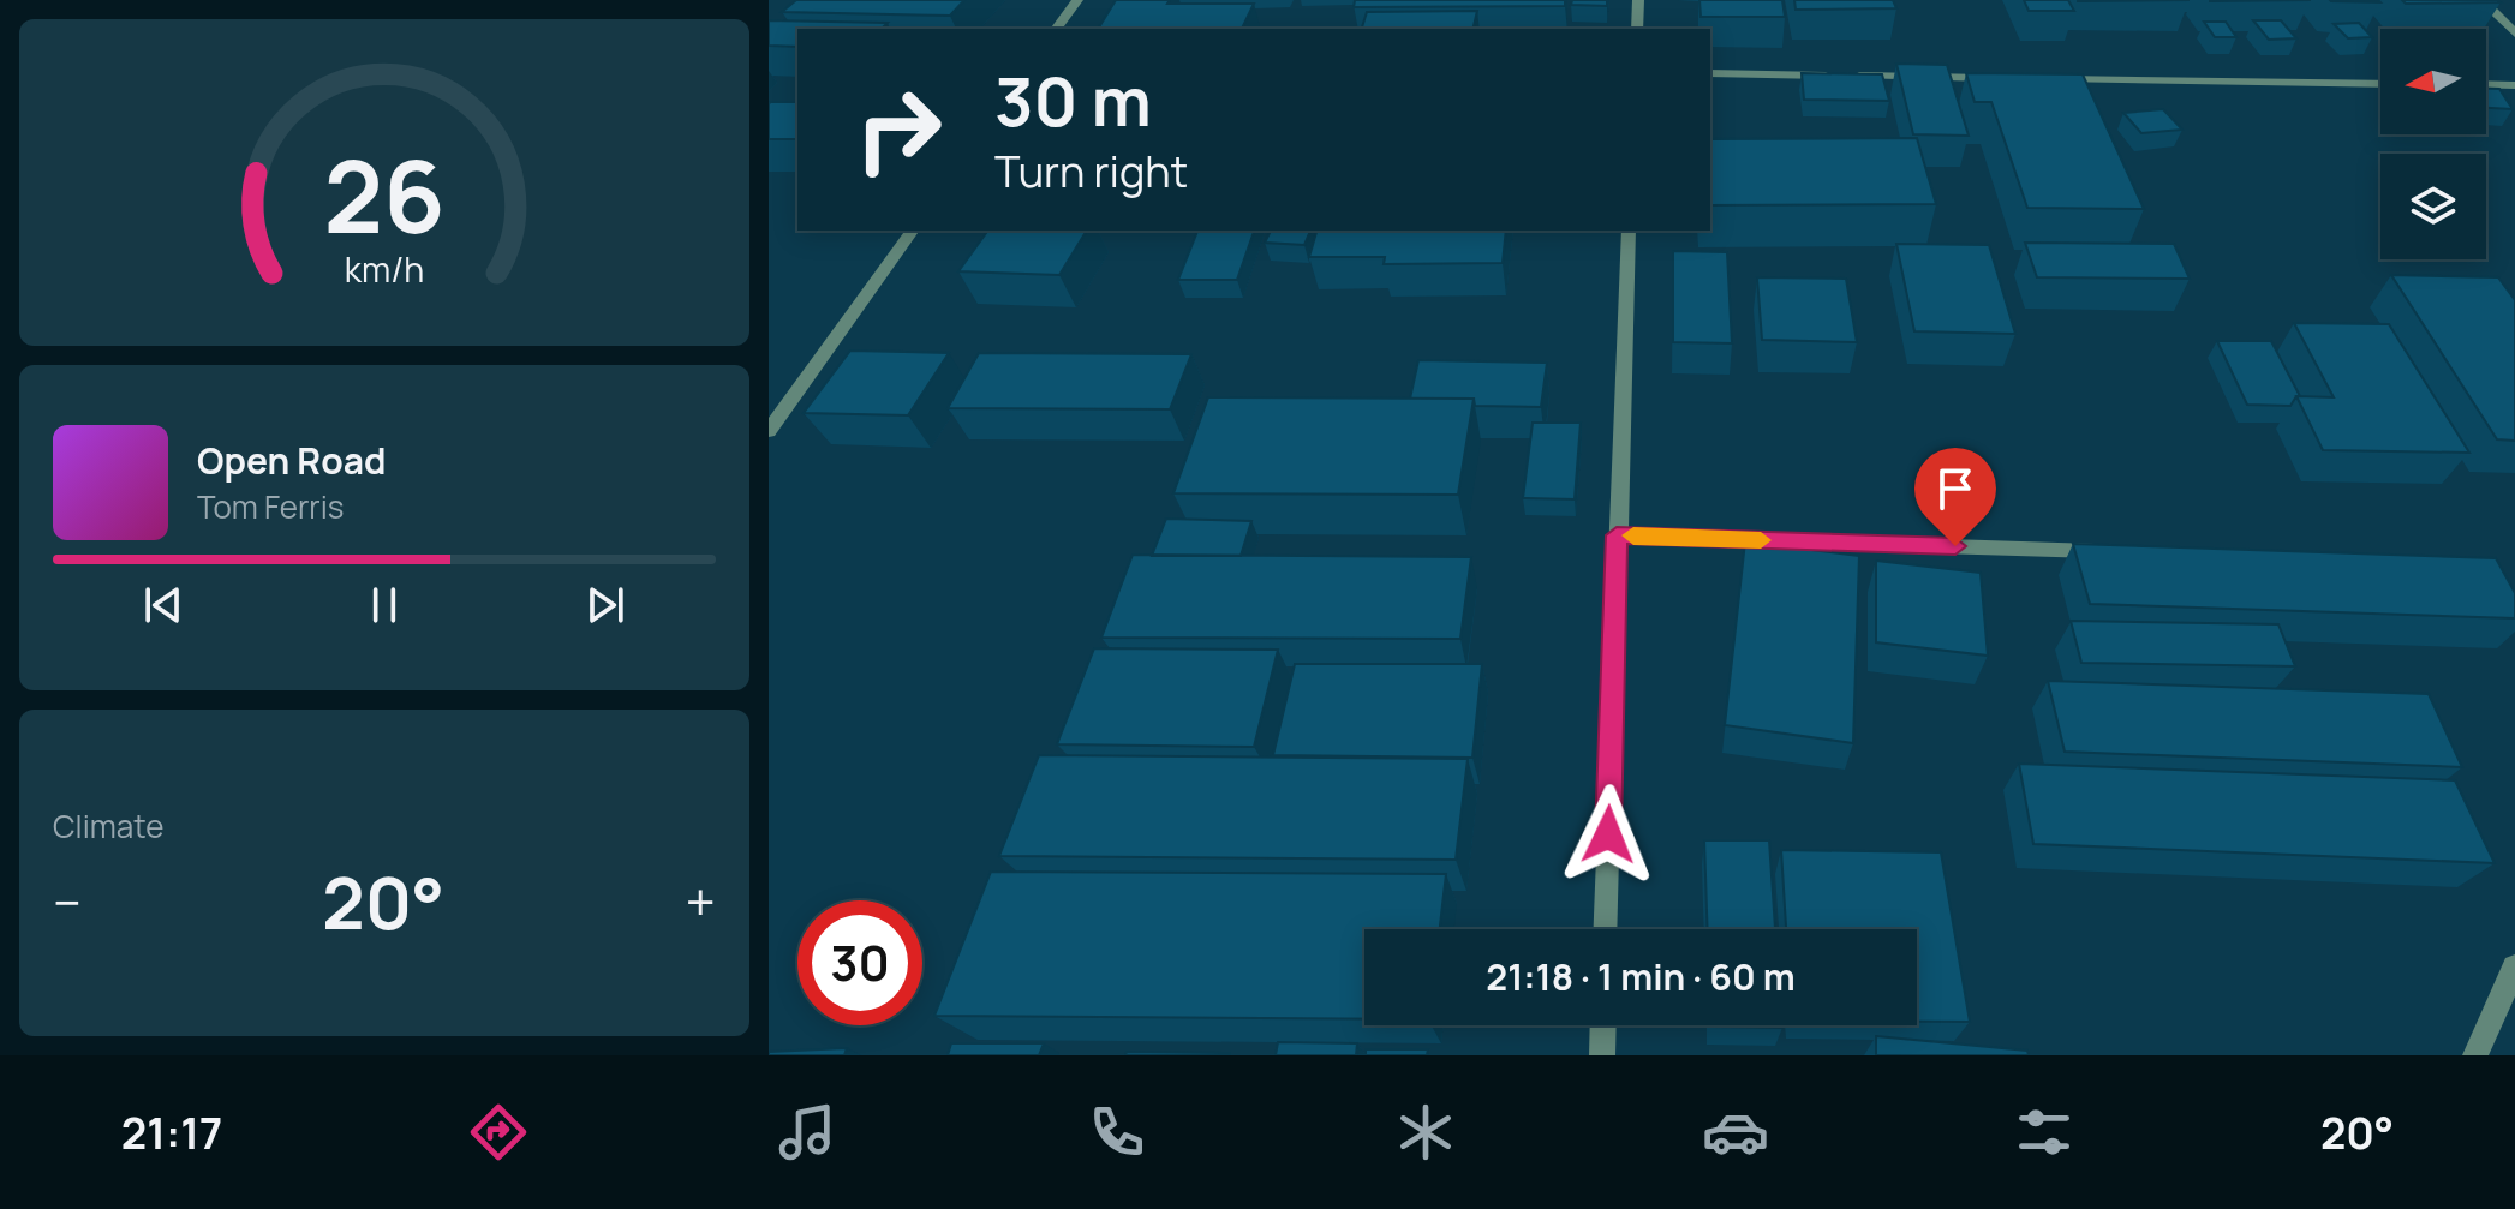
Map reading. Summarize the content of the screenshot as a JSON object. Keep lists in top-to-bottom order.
{
  "north": "left",
  "page": {
    "turn": ["30 m", "Turn right"],
    "song": ["Open Road", "Tom Ferris"],
    "tile": "Climate",
    "heat": ["−", "20°", "+"],
    "limit": "30",
    "trip": "21:18 · 1 min · 60 m",
    "tabs": ["21:17", "20°"],
    "gauge": ["26", "km/h"]
  }
}
